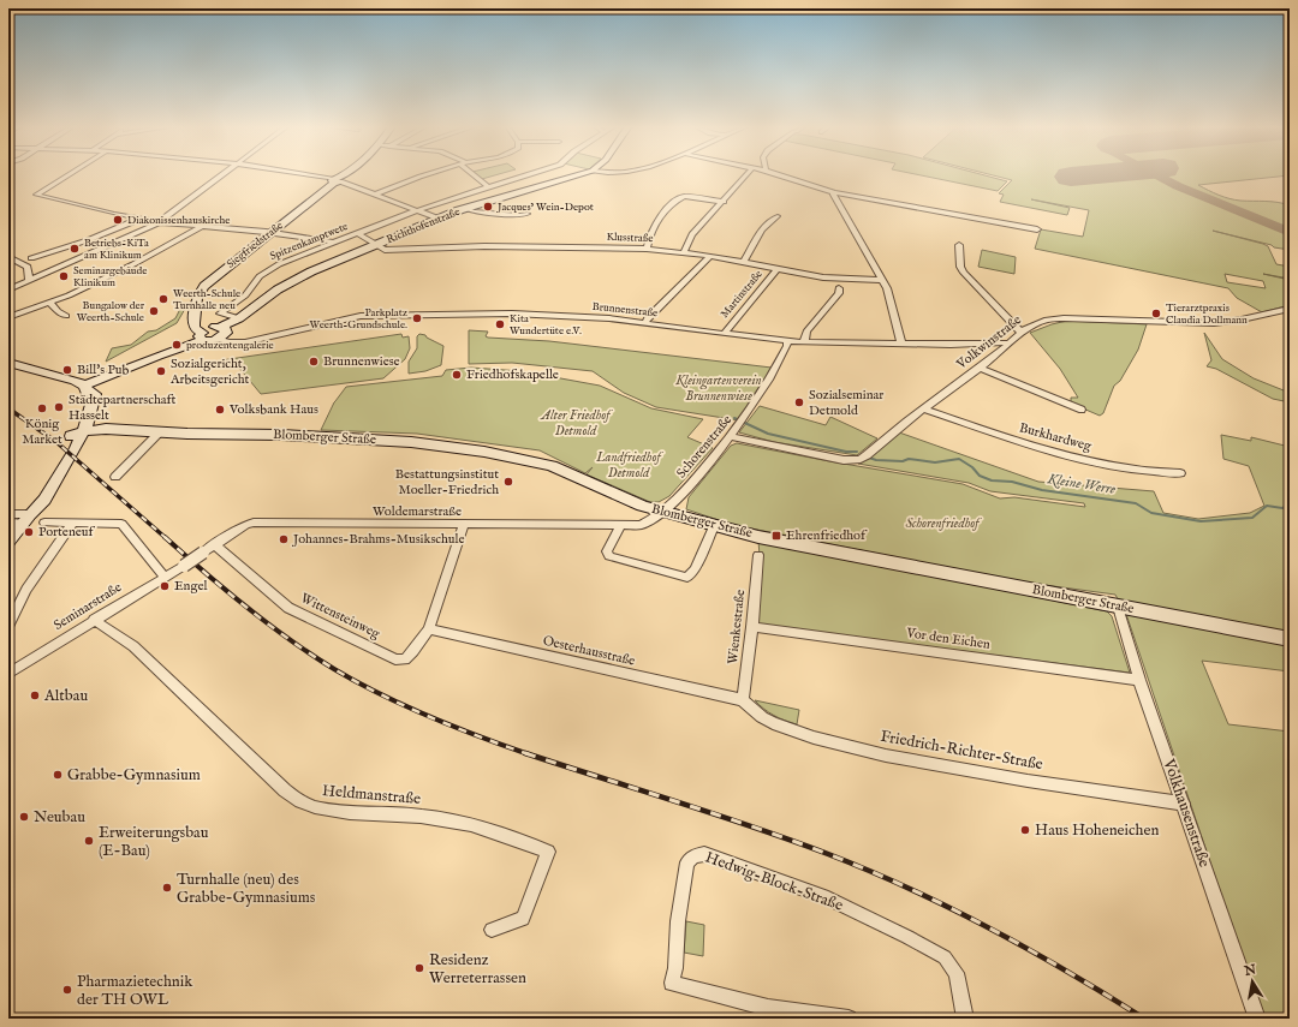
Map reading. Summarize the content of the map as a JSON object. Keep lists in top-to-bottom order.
{
  "streets": {
    "street": [
      "Richthofenstraße",
      "Klusstraße",
      "Spitzenkamptwete",
      "Siegfriedstraße",
      "Martinstraße",
      "Brunnenstraße",
      "Volkwinstraße",
      "Blomberger Straße",
      "Burkhardweg",
      "Schorenstraße",
      "Woldemarstraße",
      "Seminarstraße",
      "Wittensteinweg",
      "Wienkestraße",
      "Vor den Eichen",
      "Oesterhausstraße",
      "Friedrich-Richter-Straße",
      "Heldmanstraße",
      "Volkhausenstraße",
      "Hedwig-Block-Straße"
    ]
  },
  "crossings": [
    ["Richthofenstraße", "Klusstraße"],
    ["Richthofenstraße", "Spitzenkamptwete"],
    ["Richthofenstraße", "Siegfriedstraße"],
    ["Richthofenstraße", "Brunnenstraße"],
    ["Klusstraße", "Spitzenkamptwete"],
    ["Klusstraße", "Martinstraße"],
    ["Siegfriedstraße", "Brunnenstraße"],
    ["Martinstraße", "Brunnenstraße"],
    ["Brunnenstraße", "Volkwinstraße"],
    ["Brunnenstraße", "Schorenstraße"],
    ["Volkwinstraße", "Burkhardweg"],
    ["Volkwinstraße", "Schorenstraße"],
    ["Blomberger Straße", "Schorenstraße"],
    ["Blomberger Straße", "Woldemarstraße"],
    ["Blomberger Straße", "Volkhausenstraße"],
    ["Schorenstraße", "Woldemarstraße"],
    ["Woldemarstraße", "Seminarstraße"],
    ["Woldemarstraße", "Wittensteinweg"],
    ["Seminarstraße", "Heldmanstraße"],
    ["Wittensteinweg", "Oesterhausstraße"],
    ["Wienkestraße", "Vor den Eichen"],
    ["Wienkestraße", "Oesterhausstraße"],
    ["Wienkestraße", "Friedrich-Richter-Straße"],
    ["Vor den Eichen", "Volkhausenstraße"],
    ["Oesterhausstraße", "Friedrich-Richter-Straße"],
    ["Friedrich-Richter-Straße", "Volkhausenstraße"]
  ],
  "water": ["Kleine Werre"],
  "parks": [
    "Kleingartenverein Brunnenwiese",
    "Alter Friedhof Detmold",
    "Landfriedhof Detmold",
    "Schorenfriedhof"
  ],
  "places": {
    "other": [
      "Jacques’ Wein-Depot",
      "Diakonissenhauskirche",
      "Betriebs-KiTa am Klinikum",
      "Seminargebäude Klinikum",
      "Weerth-Schule Turnhalle neu",
      "Bungalow der Weerth-Schule",
      "Tierarztpraxis Claudia Dollmann",
      "Parkplatz Weerth-Grundschule.",
      "Kita Wundertüte e.V.",
      "produzentengalerie",
      "Brunnenwiese",
      "Bill's Pub",
      "Sozialgericht, Arbeitsgericht",
      "Friedhofskapelle",
      "Sozialseminar Detmold",
      "Städtepartnerschaft Hasselt",
      "König Market",
      "Volksbank Haus",
      "Bestattungsinstitut Moeller-Friedrich",
      "Porteneuf",
      "Johannes-Brahms-Musikschule",
      "Engel",
      "Altbau",
      "Grabbe-Gymnasium",
      "Neubau",
      "Haus Hoheneichen",
      "Erweiterungsbau (E-Bau)",
      "Turnhalle (neu) des Grabbe-Gymnasiums",
      "Residenz Werreterrassen",
      "Pharmazietechnik der TH OWL"
    ],
    "transit": ["Ehrenfriedhof"]
  },
  "north": "top"
}
